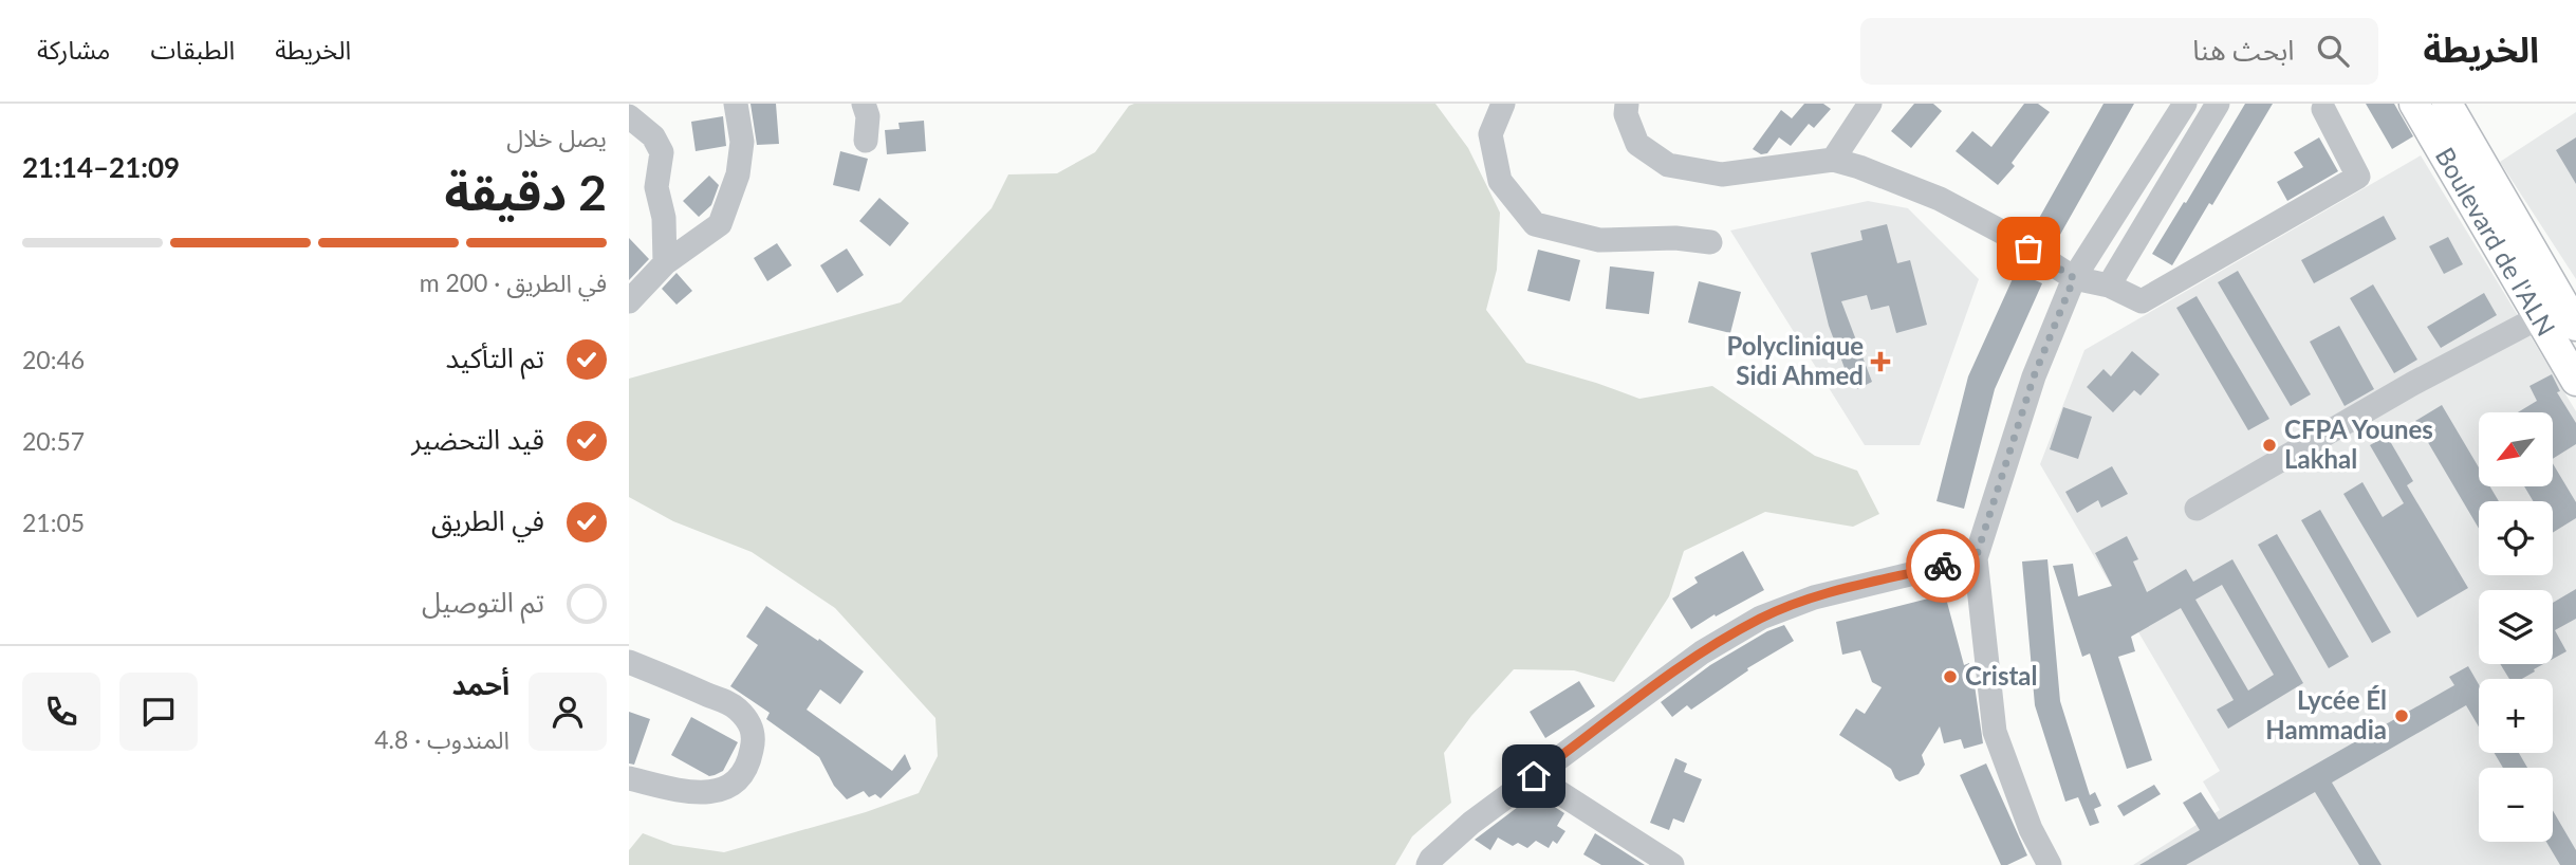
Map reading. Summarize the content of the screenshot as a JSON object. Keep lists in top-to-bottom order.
{
  "streets": {
    "main road": ["Boulevard de l'ALN"]
  },
  "places": {
    "health": ["Polyclinique Sidi Ahmed"],
    "other": ["CFPA Younes Lakhal", "Cristal", "Lycée Él Hammadia"]
  },
  "north": "bottom left",
  "page": {
    "header": "الخريطة",
    "search": "ابحث هنا",
    "nav": ["الخريطة", "الطبقات", "مشاركة"],
    "heading": ["2 دقيقة", "يصل خلال", "21:09–21:14"],
    "panel": ["أحمد", "المندوب · 4.8"],
    "bar": "في الطريق · 200 m",
    "list": [
      ["تم التأكيد", "20:46"],
      ["قيد التحضير", "20:57"],
      ["في الطريق", "21:05"],
      "تم التوصيل"
    ],
    "map_buttons": ["+", "−"]
  }
}
